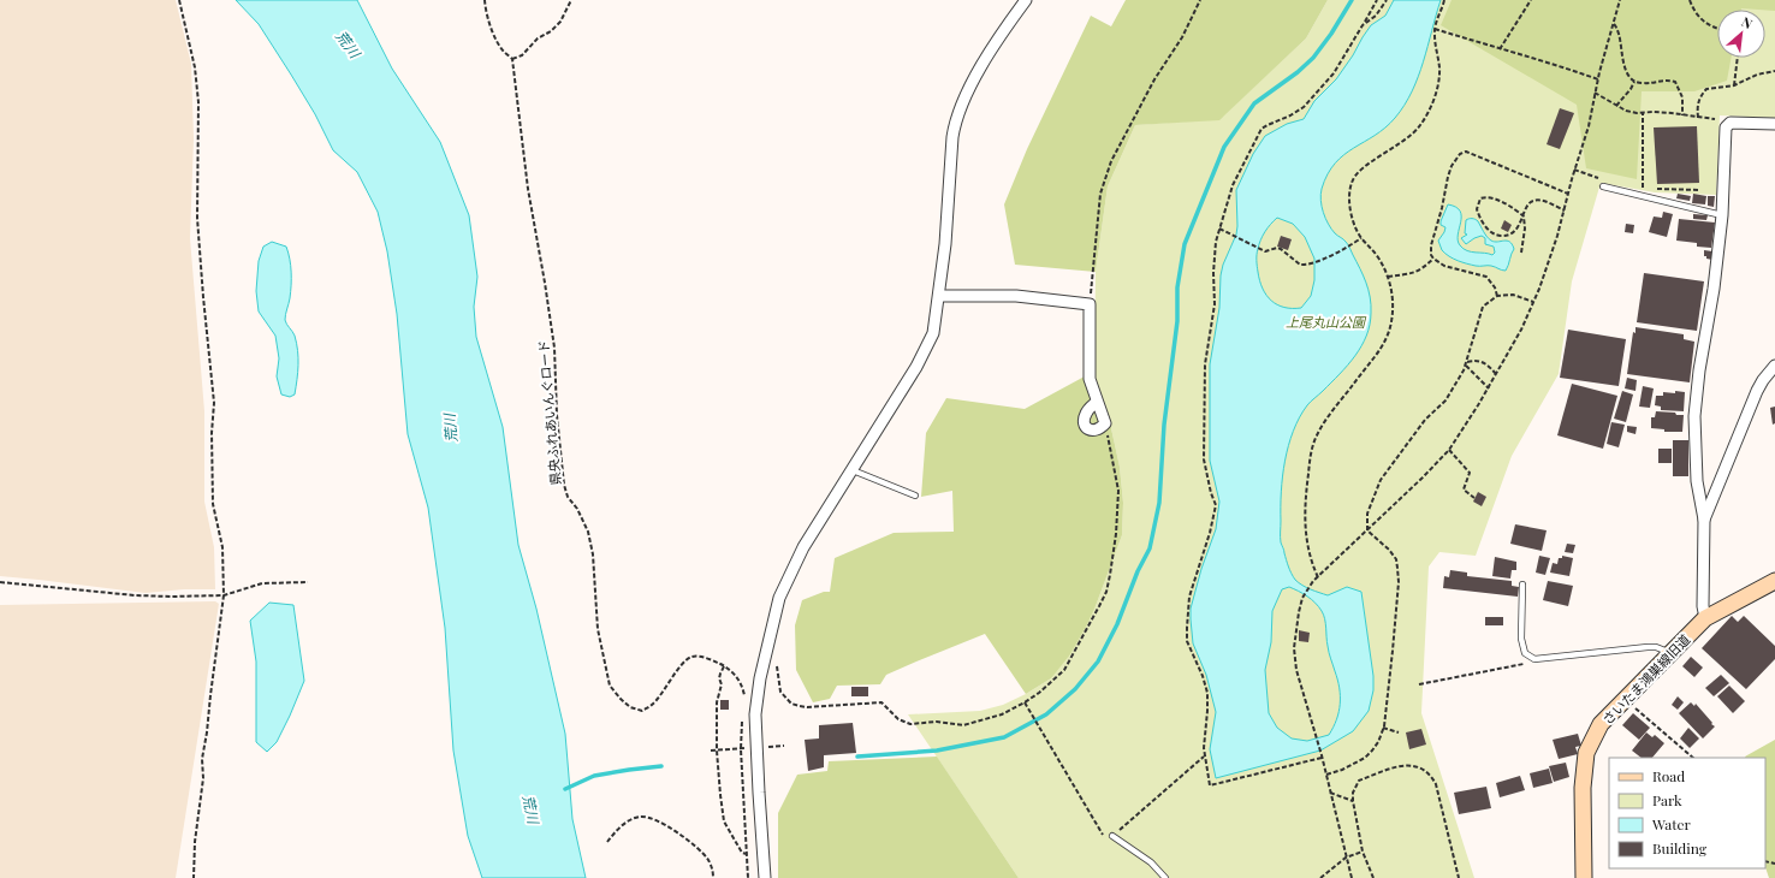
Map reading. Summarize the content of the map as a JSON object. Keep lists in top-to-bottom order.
{
  "streets": {
    "street": ["さいたま鴻巣線旧道"],
    "path": ["県央ふれあいんぐロード"]
  },
  "water": ["荒川"],
  "parks": ["上尾丸山公園"],
  "legend": [
    "Road",
    "Park",
    "Water",
    "Building"
  ],
  "north": "top right"
}
